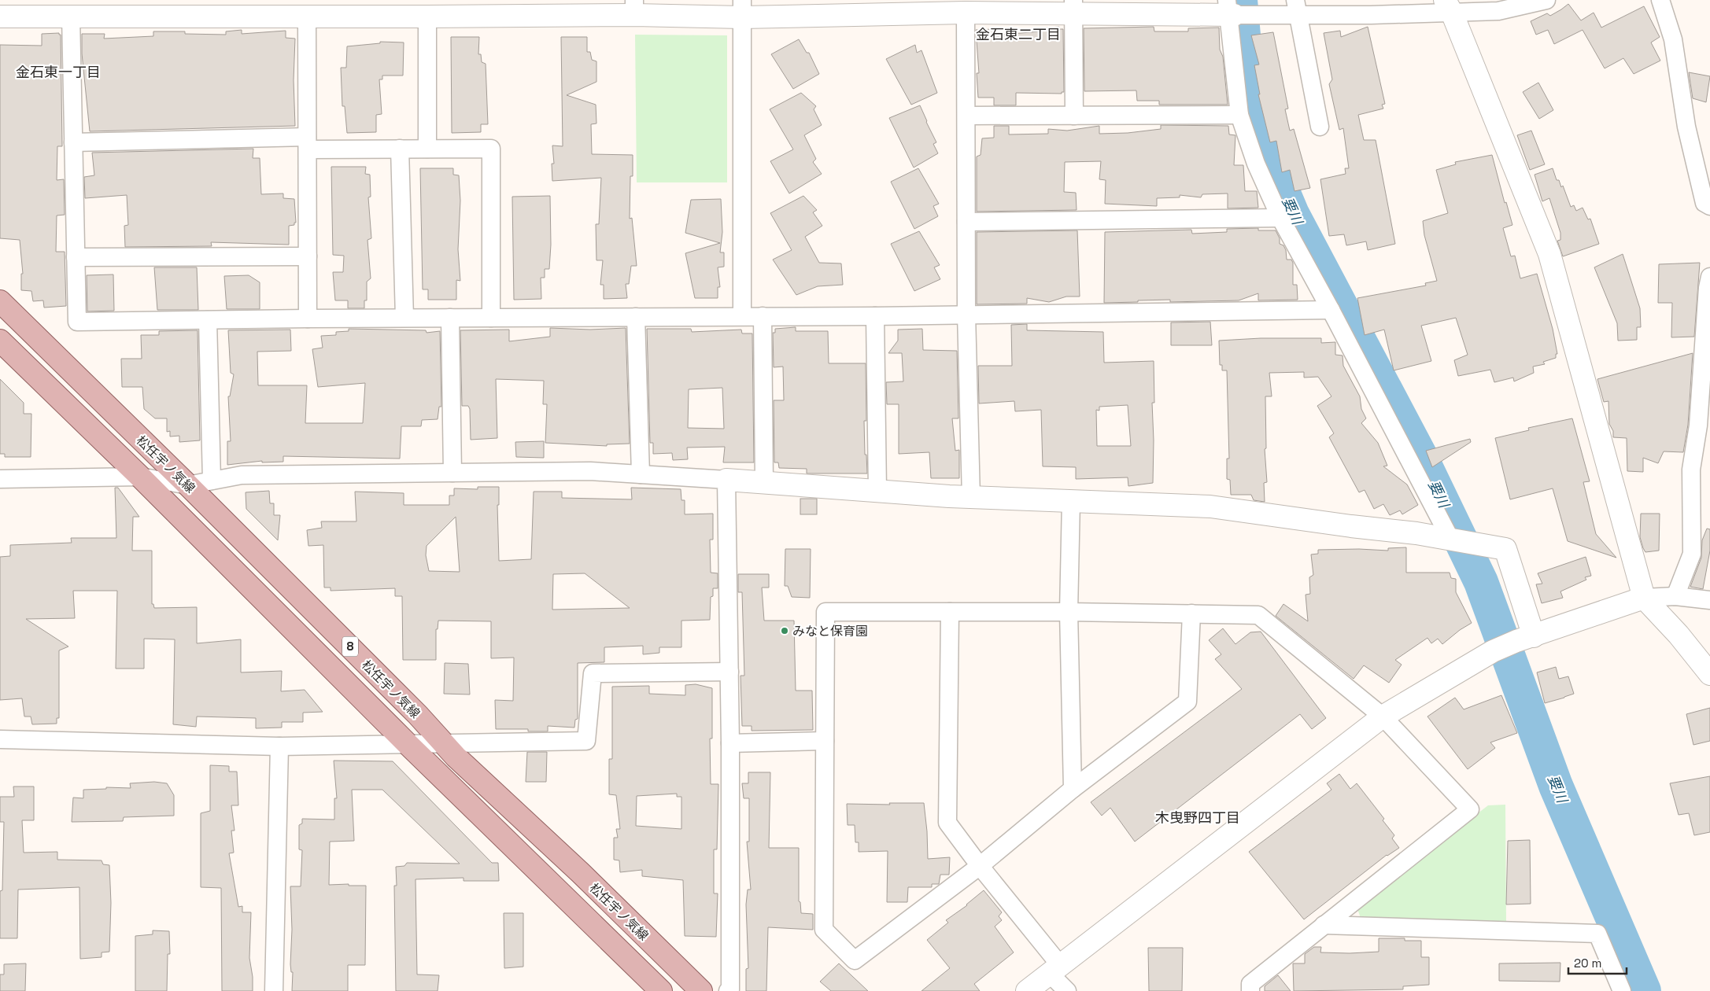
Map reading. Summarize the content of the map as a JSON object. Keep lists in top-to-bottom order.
{
  "streets": {
    "main road": ["松任宇ノ気線", "8"]
  },
  "districts": ["金石東二丁目", "金石東一丁目", "木曳野四丁目"],
  "water": ["要川"],
  "places": ["みなと保育園"],
  "scale_bar": "20 m"
}
